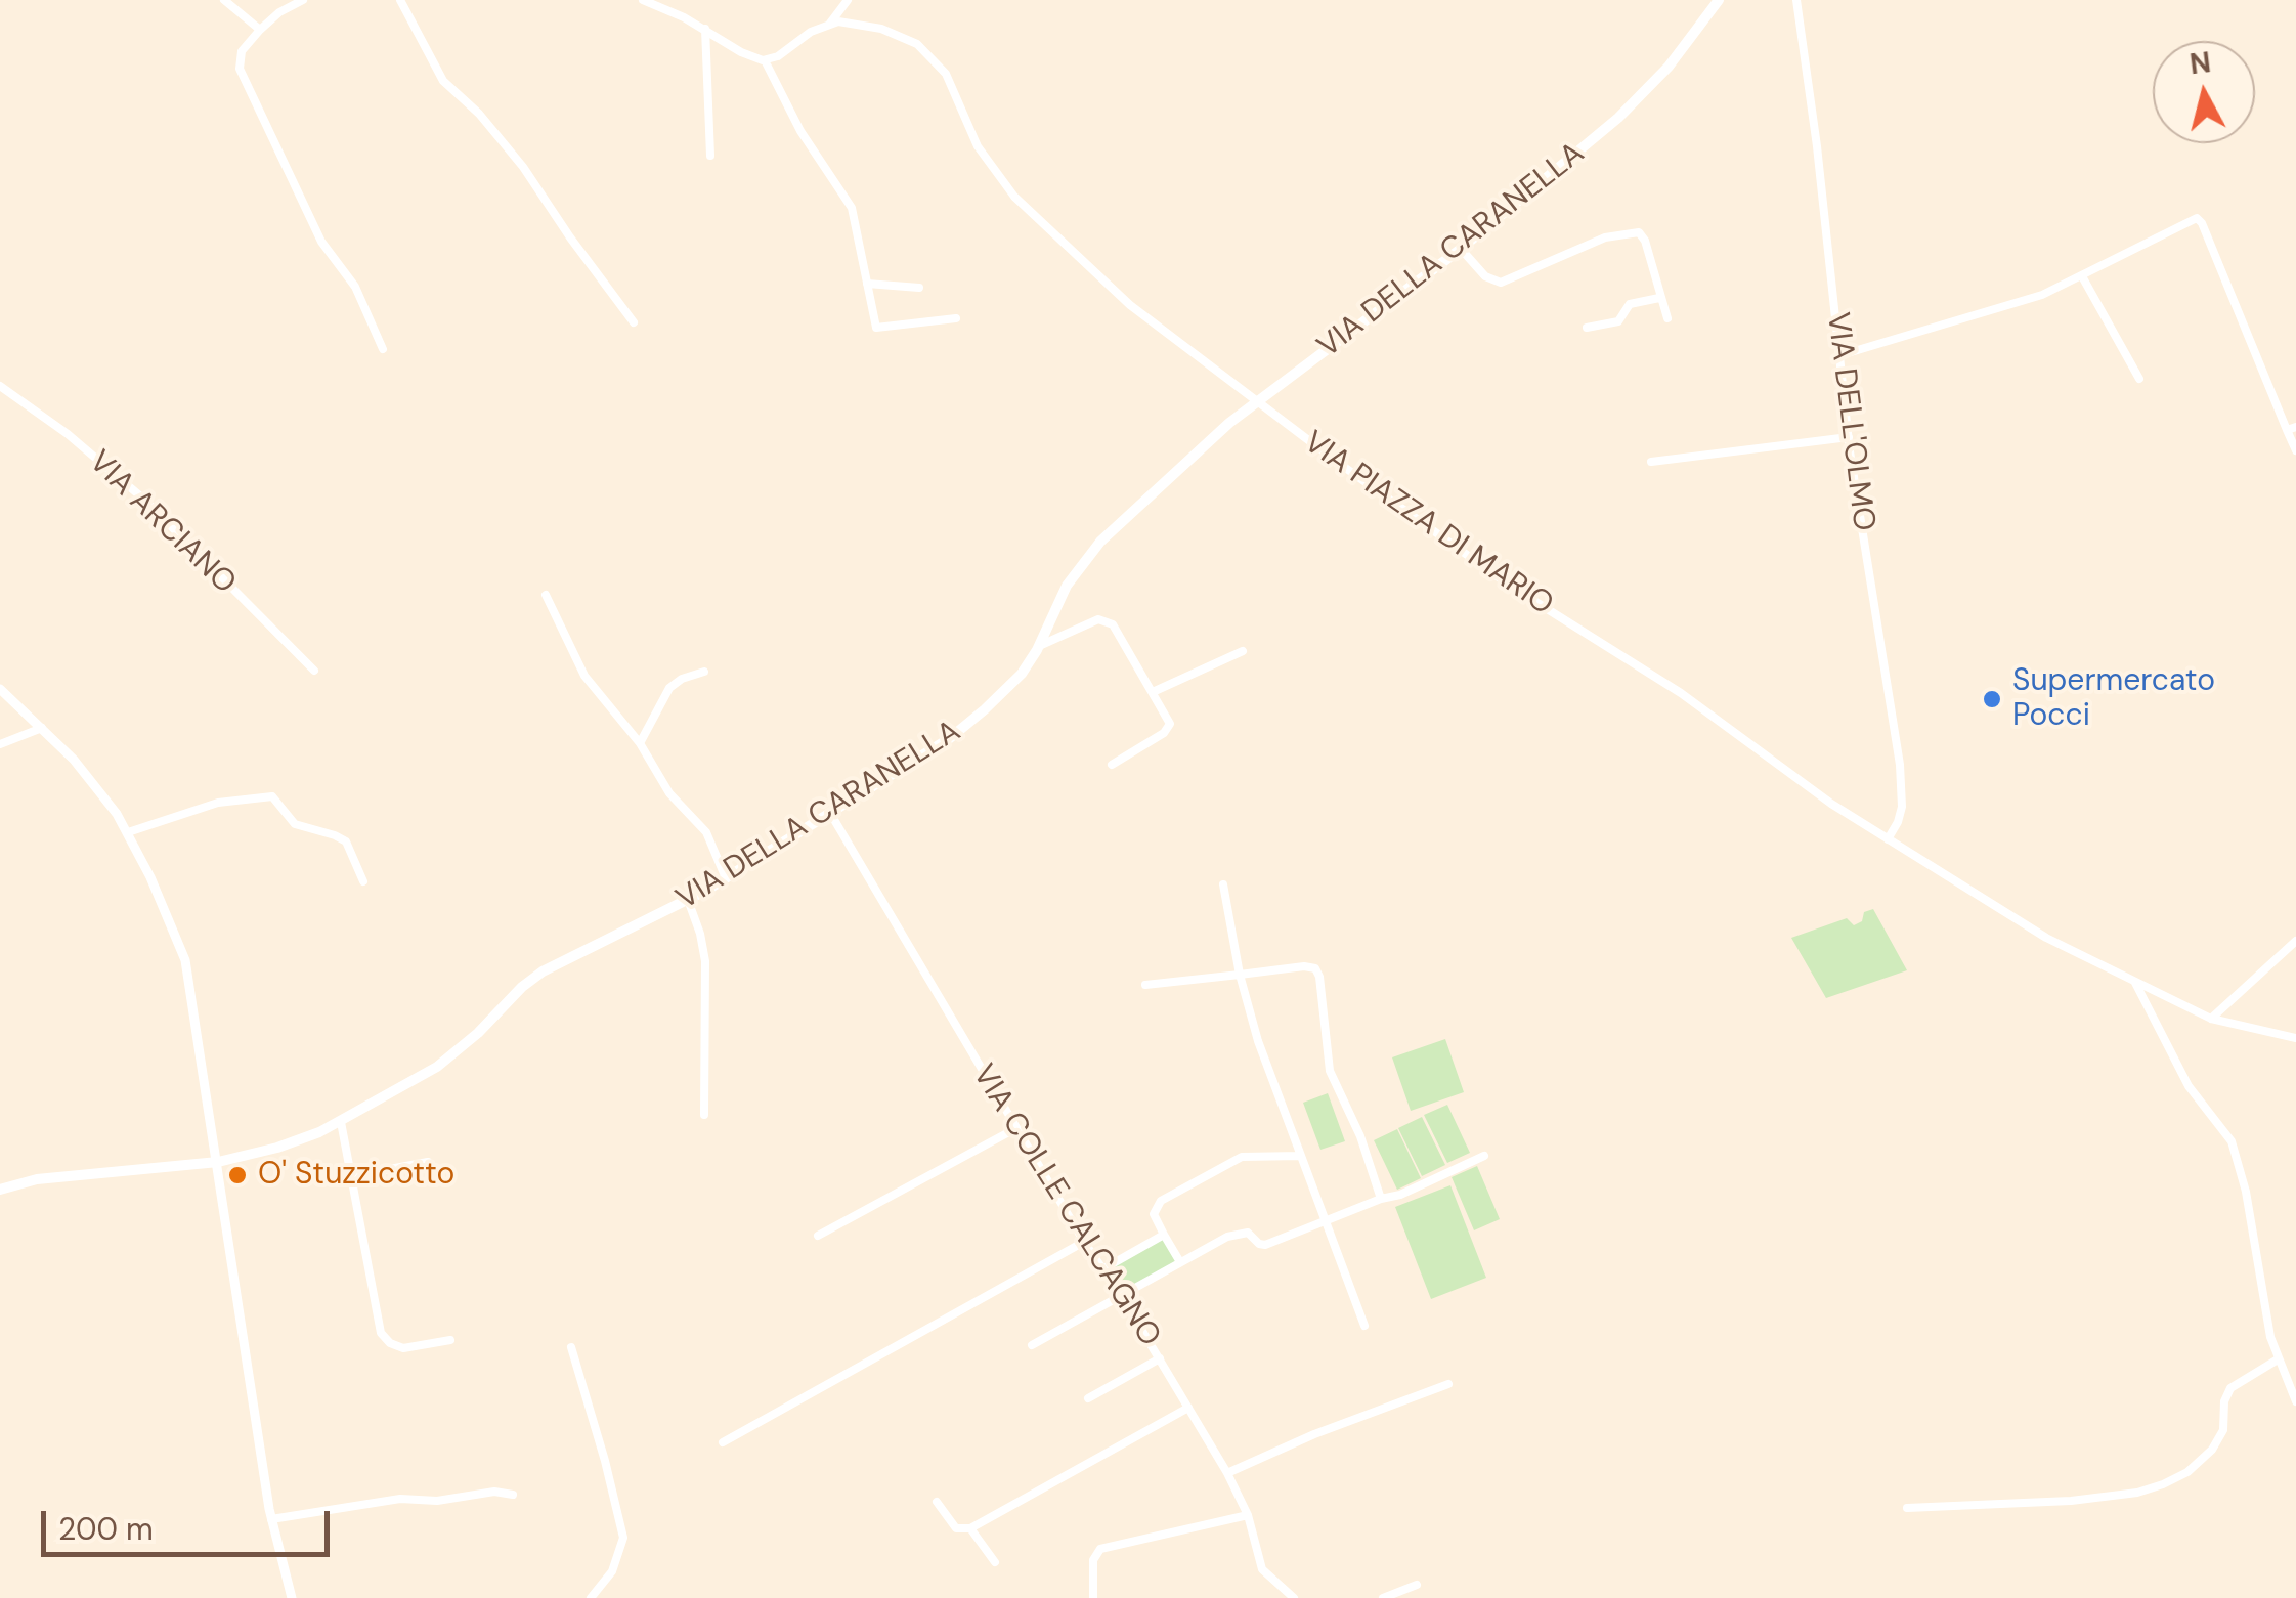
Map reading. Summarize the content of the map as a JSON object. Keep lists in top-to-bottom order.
{
  "streets": {
    "main road": ["VIA DELLA CARANELLA"],
    "street": [
      "VIA DELL'OLMO",
      "VIA ARCIANO",
      "VIA PIAZZA DI MARIO",
      "VIA COLLE CALCAGNO"
    ]
  },
  "crossings": [
    ["VIA DELLA CARANELLA", "VIA PIAZZA DI MARIO"],
    ["VIA DELLA CARANELLA", "VIA COLLE CALCAGNO"],
    ["VIA DELL'OLMO", "VIA PIAZZA DI MARIO"]
  ],
  "places": ["Supermercato Pocci", "O' Stuzzicotto"],
  "scale_bar": "200 m",
  "north": "top"
}
